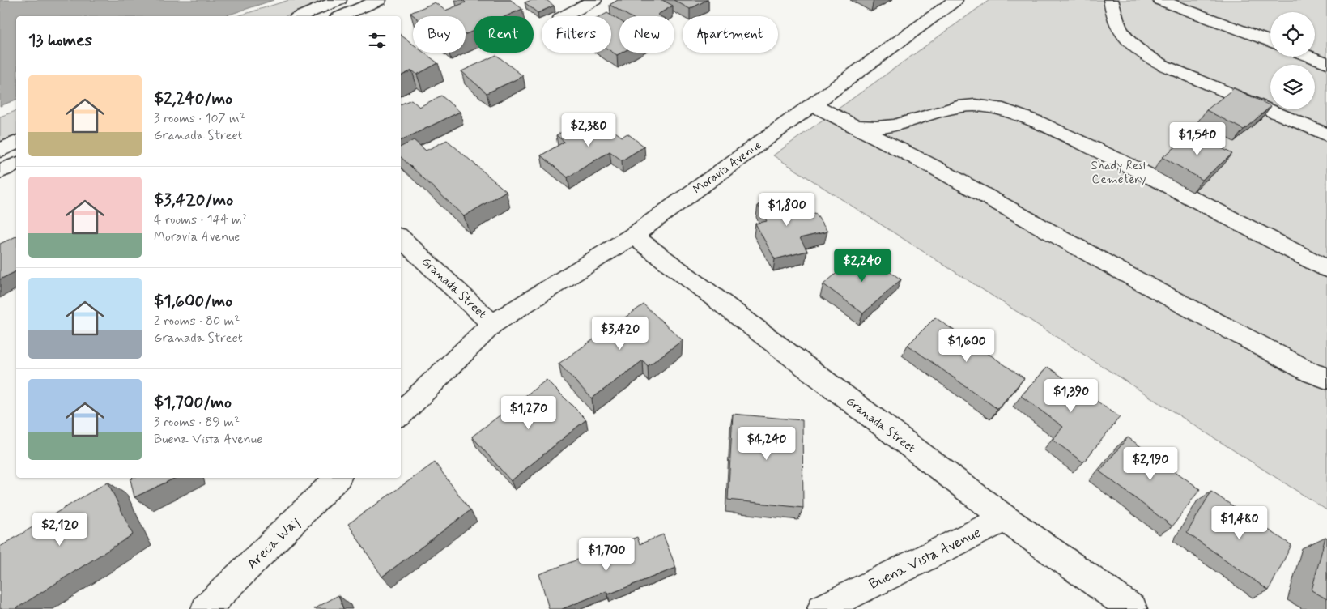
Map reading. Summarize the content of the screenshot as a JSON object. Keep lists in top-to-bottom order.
{
  "streets": {
    "street": [
      "Moravia Avenue",
      "Granada Street",
      "Areca Way",
      "Buena Vista Avenue"
    ]
  },
  "crossings": [
    ["Moravia Avenue", "Granada Street"],
    ["Granada Street", "Buena Vista Avenue"]
  ],
  "parks": ["Shady Rest Cemetery"],
  "page": {
    "chip": [
      "Buy",
      "Rent",
      "Filters",
      "New",
      "Apartment"
    ],
    "heading": "13 homes",
    "list": [
      {
        "name": "$2,240/mo",
        "note": "3 rooms · 107 m² · Granada Street"
      },
      {
        "name": "$3,420/mo",
        "note": "4 rooms · 144 m² · Moravia Avenue"
      },
      {
        "name": "$1,600/mo",
        "note": "2 rooms · 80 m² · Granada Street"
      },
      {
        "name": "$1,700/mo",
        "note": "3 rooms · 89 m² · Buena Vista Avenue"
      }
    ],
    "price": [
      "$2,380",
      "$1,540",
      "$1,800",
      "$2,240",
      "$3,420",
      "$1,600",
      "$1,390",
      "$1,270",
      "$4,240",
      "$2,190",
      "$1,480",
      "$2,120",
      "$1,700"
    ]
  }
}
